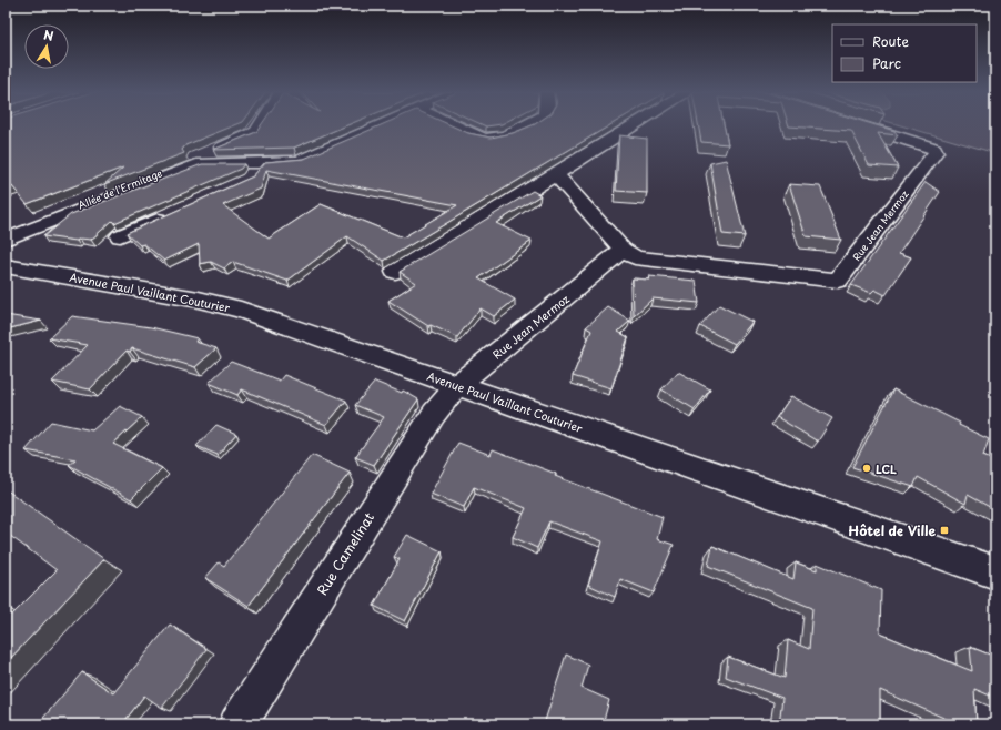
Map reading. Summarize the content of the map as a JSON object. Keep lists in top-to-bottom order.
{
  "streets": {
    "street": [
      "Allée de l'Ermitage",
      "Rue Jean Mermoz",
      "Avenue Paul Vaillant Couturier",
      "Rue Camelinat"
    ]
  },
  "crossings": [
    ["Rue Jean Mermoz", "Avenue Paul Vaillant Couturier"],
    ["Rue Jean Mermoz", "Rue Camelinat"],
    ["Avenue Paul Vaillant Couturier", "Rue Camelinat"]
  ],
  "places": {
    "other": ["LCL"],
    "transit": ["Hôtel de Ville"]
  },
  "legend": ["Route", "Parc"],
  "north": "top"
}
